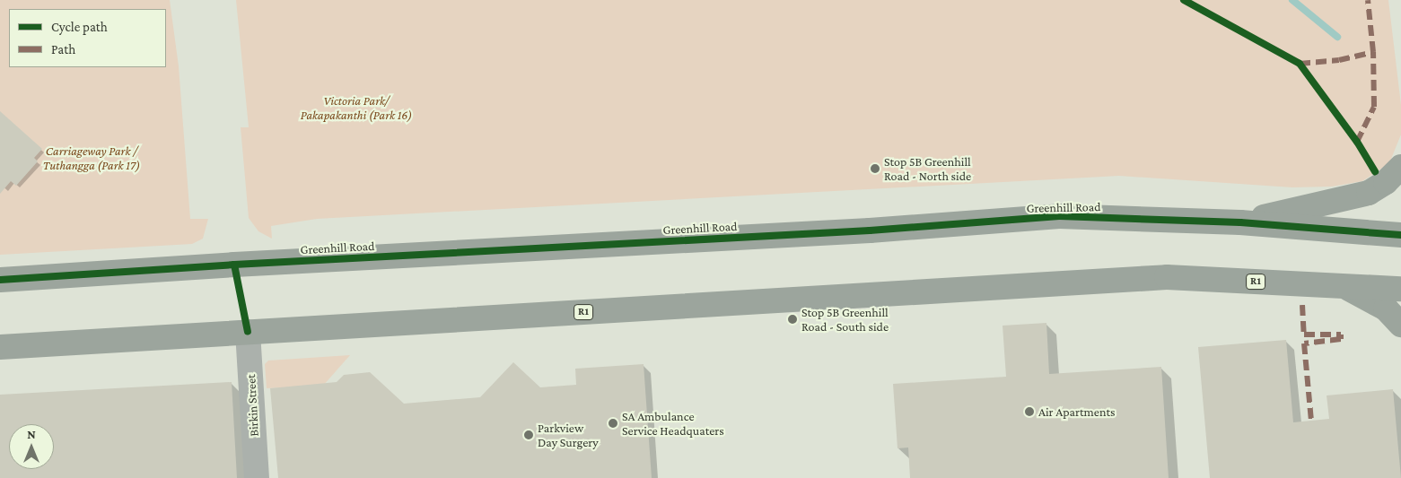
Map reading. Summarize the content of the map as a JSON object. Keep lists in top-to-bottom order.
{
  "streets": {
    "highway": ["Greenhill Road", "R1"],
    "street": ["Birkin Street"]
  },
  "crossings": [
    ["R1", "Birkin Street"]
  ],
  "parks": ["Victoria Park/ Pakapakanthi (Park 16)", "Carriageway Park / Tuthangga (Park 17)"],
  "places": [
    "Stop 5B Greenhill Road - North side",
    "Stop 5B Greenhill Road - South side",
    "Air Apartments",
    "SA Ambulance Service Headquaters",
    "Parkview Day Surgery"
  ],
  "legend": ["Cycle path", "Path"],
  "north": "top"
}
